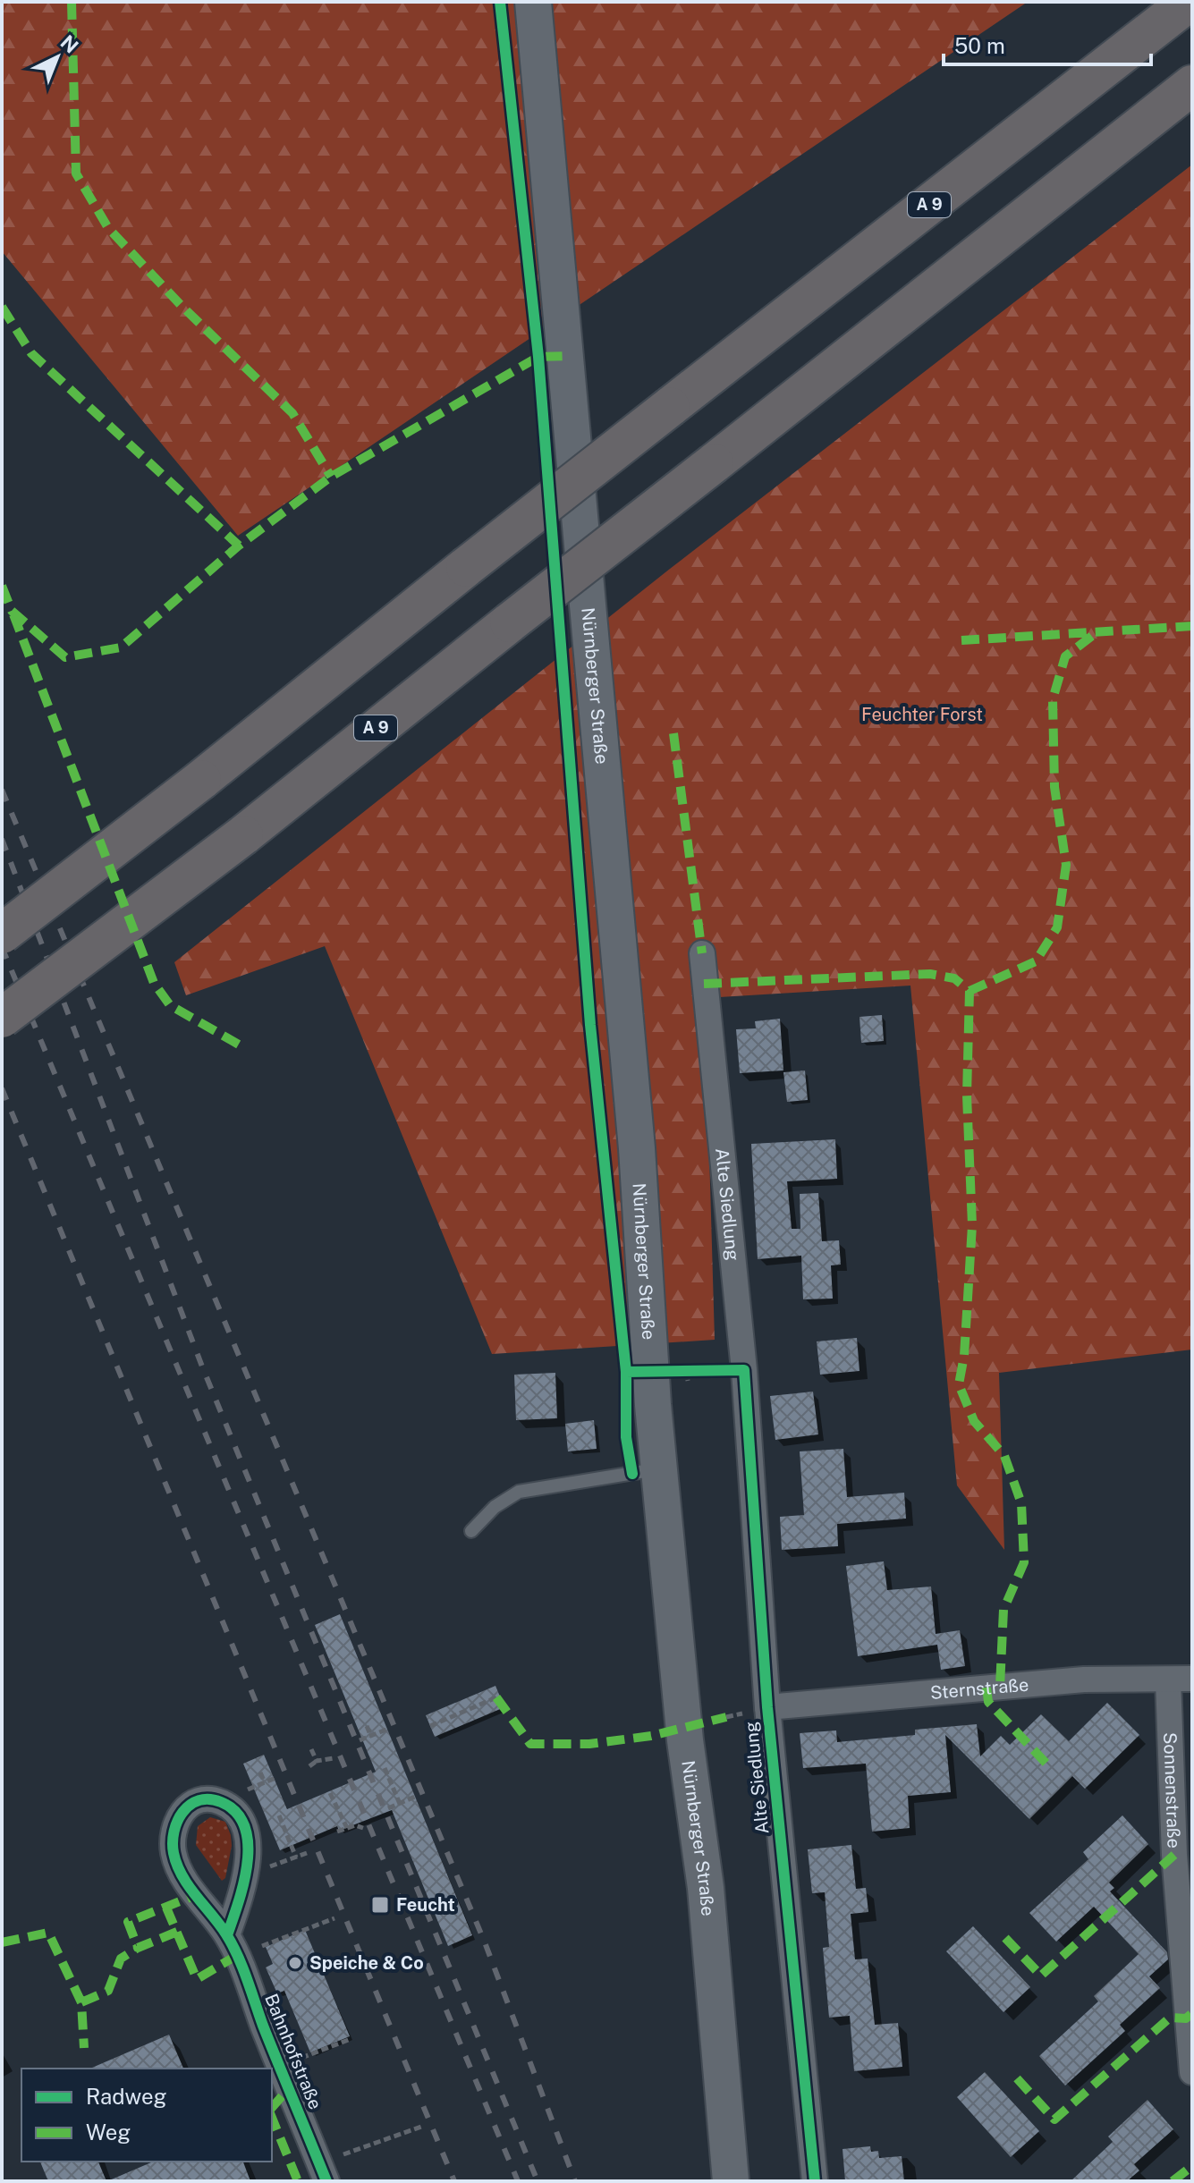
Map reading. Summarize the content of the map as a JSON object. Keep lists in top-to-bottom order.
{
  "streets": {
    "highway": ["A 9"],
    "main road": ["Nürnberger Straße"],
    "street": [
      "Alte Siedlung",
      "Sternstraße",
      "Sonnenstraße",
      "Bahnhofstraße"
    ]
  },
  "crossings": [
    ["Alte Siedlung", "Sternstraße"],
    ["Sternstraße", "Sonnenstraße"]
  ],
  "parks": ["Feuchter Forst"],
  "places": {
    "transit": ["Feucht"],
    "other": ["Speiche & Co"]
  },
  "legend": ["Radweg", "Weg"],
  "scale_bar": "50 m",
  "north": "top right"
}
